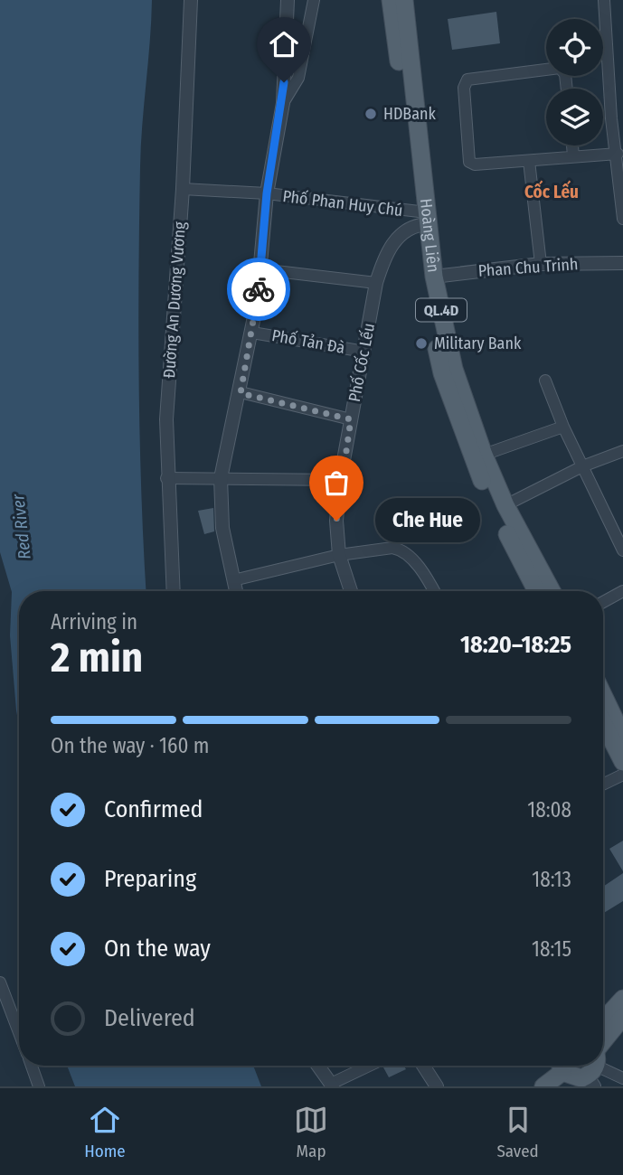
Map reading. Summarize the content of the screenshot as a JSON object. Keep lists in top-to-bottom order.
{
  "streets": {
    "main road": ["Hoàng Liên", "QL.4D"],
    "street": [
      "Phố Phan Huy Chú",
      "Phan Chu Trinh",
      "Đường An Dương Vương",
      "Phố Tản Đà",
      "Phố Cốc Lếu"
    ]
  },
  "crossings": [
    ["Phố Phan Huy Chú", "Hoàng Liên"],
    ["Phố Phan Huy Chú", "Đường An Dương Vương"],
    ["Phố Phan Huy Chú", "Phố Cốc Lếu"],
    ["Hoàng Liên", "Phan Chu Trinh"],
    ["Hoàng Liên", "Phố Cốc Lếu"],
    ["Phố Tản Đà", "Phố Cốc Lếu"]
  ],
  "districts": ["Cốc Lếu"],
  "water": ["Red River"],
  "places": ["HDBank", "Military Bank", "Che Hue"],
  "page": {
    "bubble": "Che Hue",
    "heading": ["2 min", "Arriving in", "18:20–18:25"],
    "bar": "On the way · 160 m",
    "list": [
      ["Confirmed", "18:08"],
      ["Preparing", "18:13"],
      ["On the way", "18:15"],
      "Delivered"
    ],
    "tabs": ["Home", "Map", "Saved"]
  }
}
